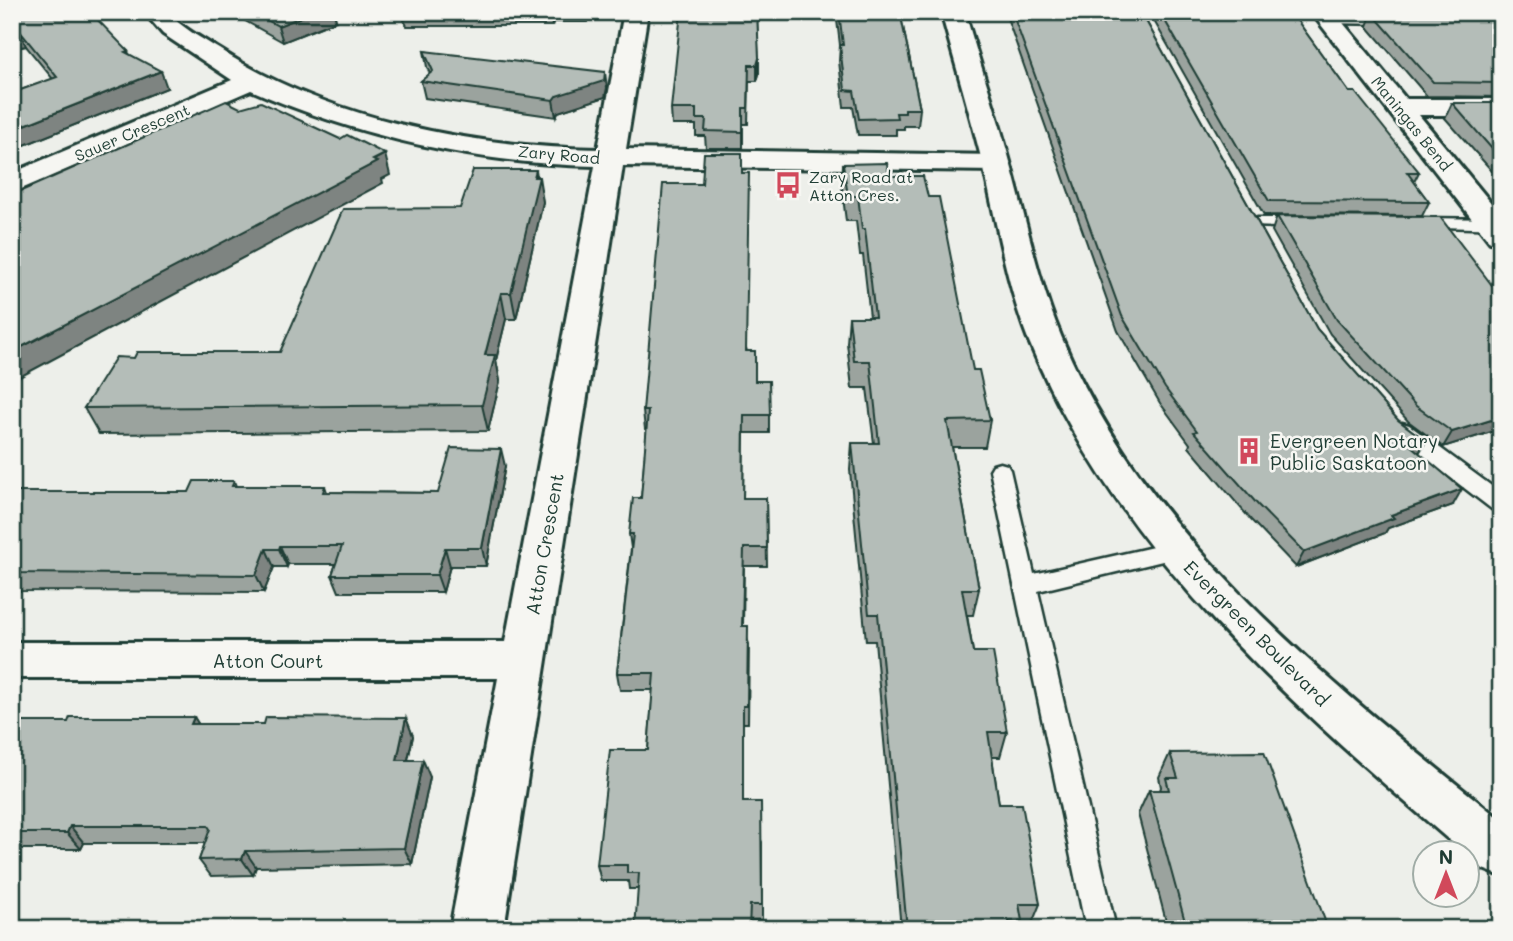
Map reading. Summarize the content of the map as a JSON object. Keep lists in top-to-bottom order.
{
  "streets": {
    "street": [
      "Maningas Bend",
      "Sauer Crescent",
      "Zary Road",
      "Atton Crescent",
      "Evergreen Boulevard",
      "Atton Court"
    ]
  },
  "crossings": [
    ["Sauer Crescent", "Zary Road"],
    ["Zary Road", "Atton Crescent"],
    ["Zary Road", "Evergreen Boulevard"],
    ["Atton Crescent", "Atton Court"]
  ],
  "places": {
    "bus stop": ["Zary Road at Atton Cres."],
    "building": ["Evergreen Notary Public Saskatoon"]
  },
  "north": "top"
}
